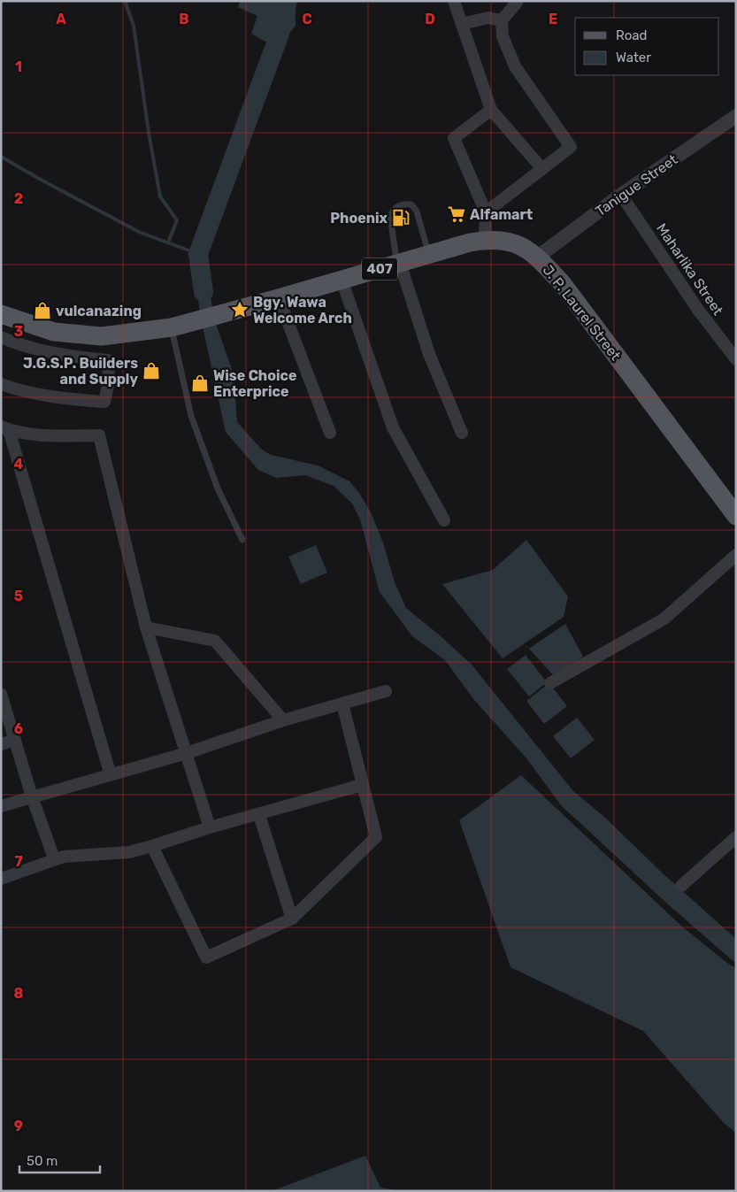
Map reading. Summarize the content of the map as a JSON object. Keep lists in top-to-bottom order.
{
  "streets": {
    "main road": ["407", "J. P. Laurel Street"],
    "street": ["Tanigue Street", "Maharlika Street"]
  },
  "crossings": [
    ["Tanigue Street", "Maharlika Street"],
    ["Tanigue Street", "J. P. Laurel Street"]
  ],
  "places": {
    "supermarket": ["Alfamart"],
    "fuel station": ["Phoenix"],
    "place": ["Bgy. Wawa Welcome Arch"],
    "shop": ["vulcanazing", "J.G.S.P. Builders and Supply", "Wise Choice Enterprice"]
  },
  "legend": ["Road", "Water"],
  "scale_bar": "50 m",
  "grid": {
    "columns": [
      "A",
      "B",
      "C",
      "D",
      "E"
    ],
    "rows": [
      "1",
      "2",
      "3",
      "4",
      "5",
      "6",
      "7",
      "8",
      "9"
    ]
  }
}
